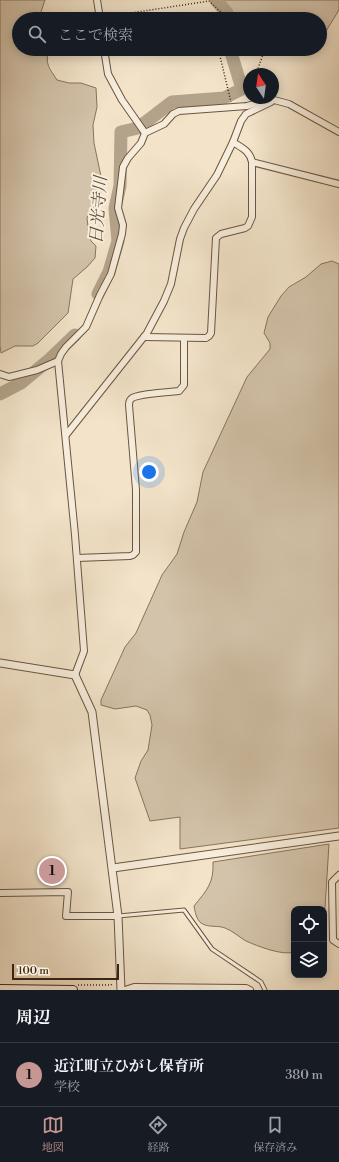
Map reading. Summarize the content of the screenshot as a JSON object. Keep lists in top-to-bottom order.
{
  "water": ["日光寺川"],
  "scale_bar": "100 m",
  "north": "top",
  "page": {
    "search": "ここで検索",
    "pins": "1",
    "scale": "100 m",
    "heading": "周辺",
    "list": [
      {
        "mark": "1",
        "name": "近江町立ひがし保育所",
        "note": "学校",
        "value": "380 m"
      }
    ],
    "nav": ["地図", "経路", "保存済み"]
  }
}
